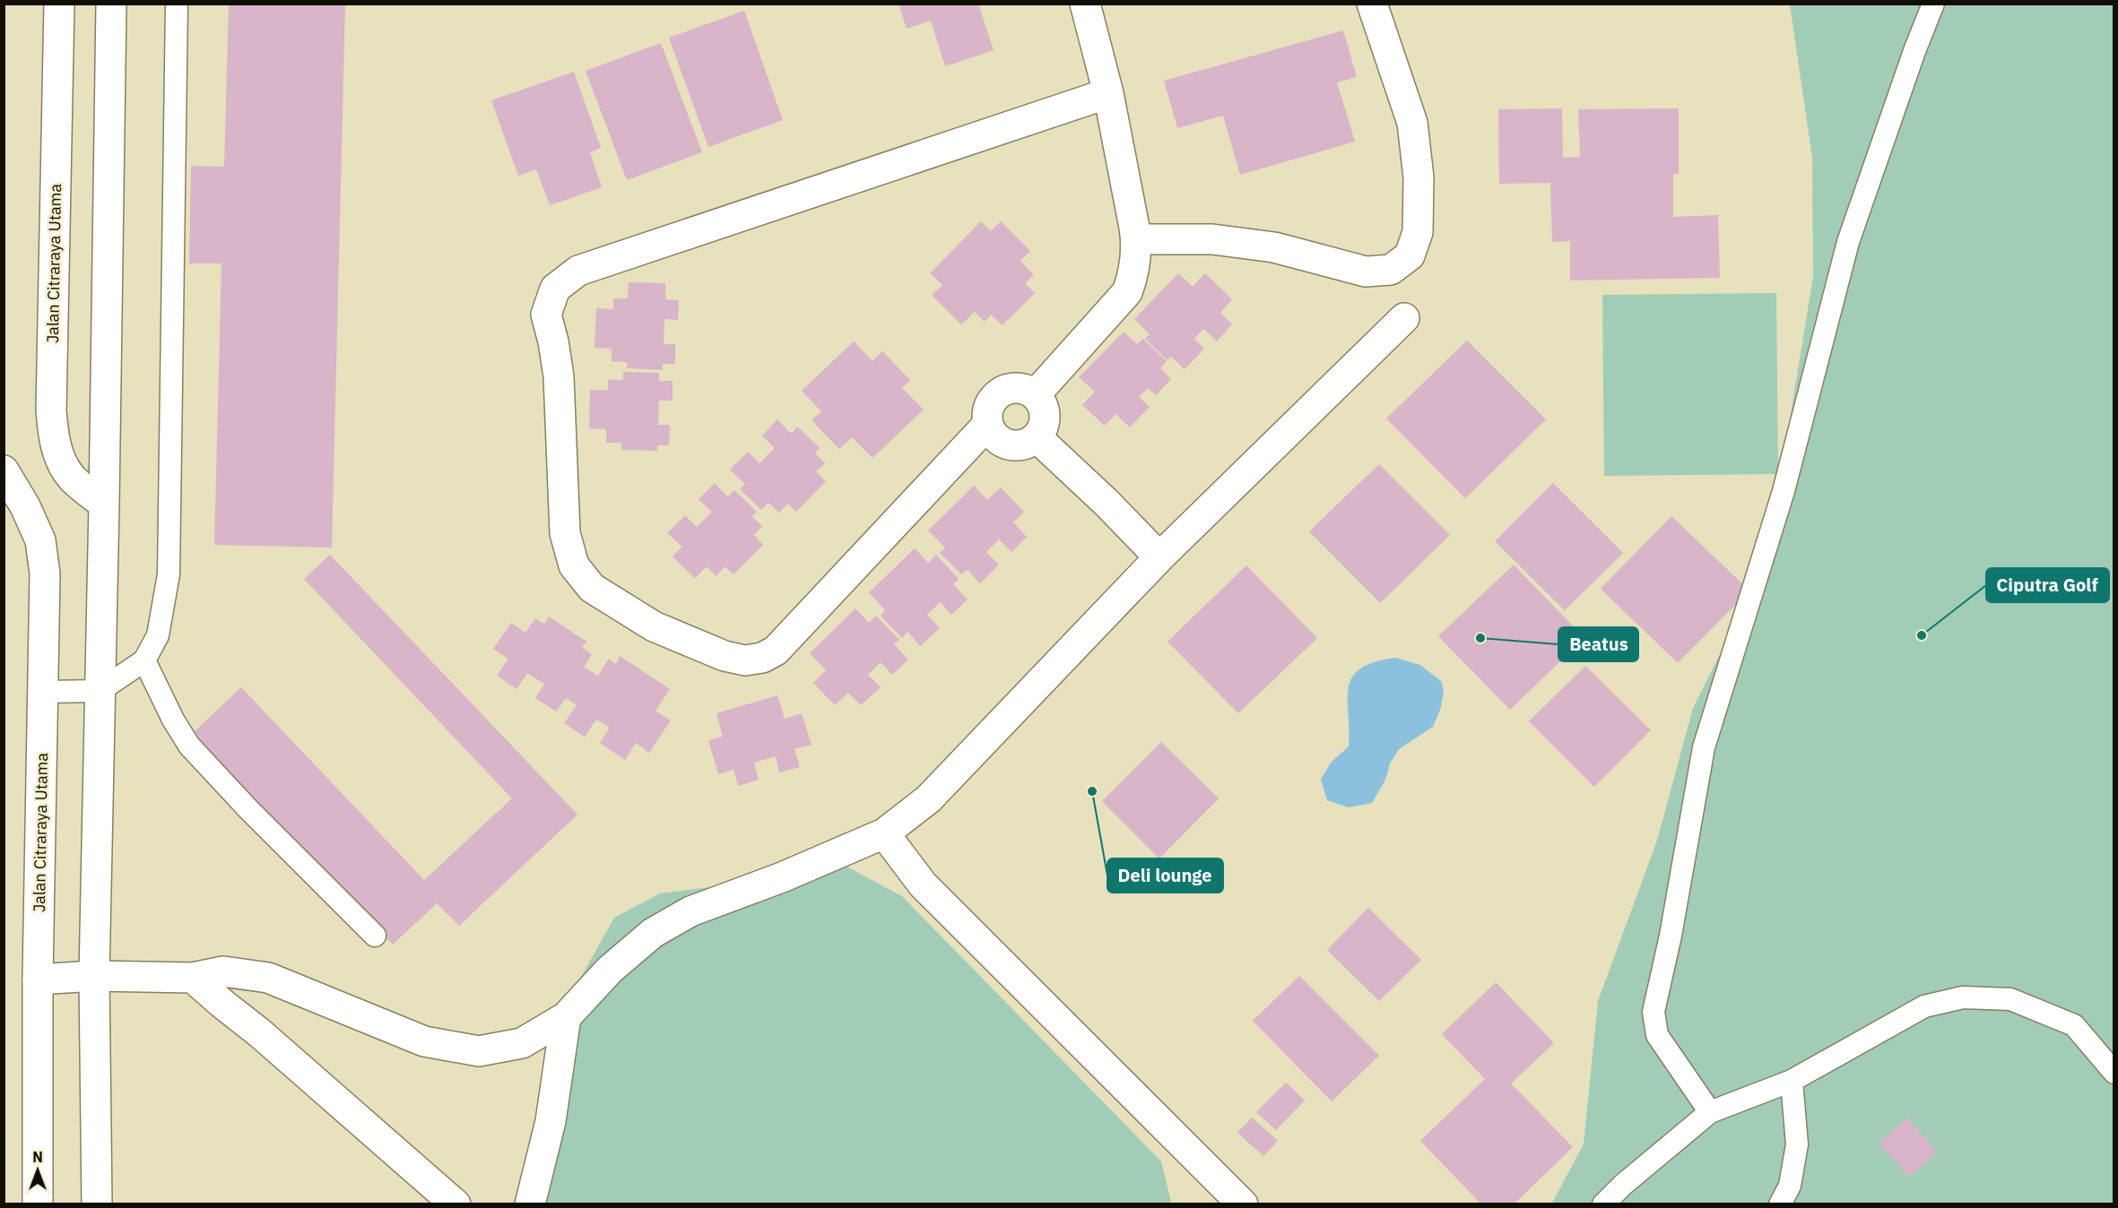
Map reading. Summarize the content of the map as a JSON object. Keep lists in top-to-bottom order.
{
  "streets": {
    "street": ["Jalan Citraraya Utama"]
  },
  "places": ["Ciputra Golf", "Beatus", "Deli lounge"],
  "north": "top"
}
